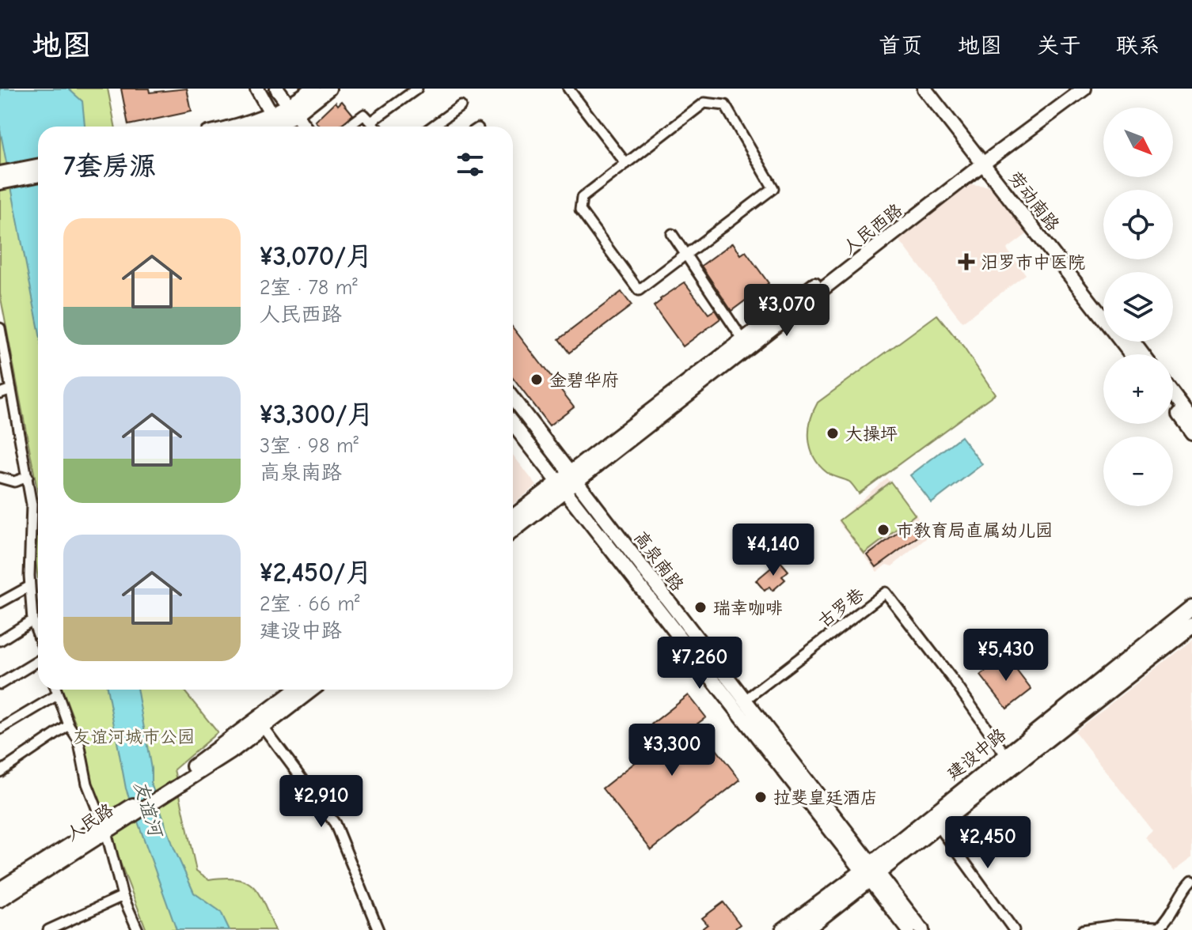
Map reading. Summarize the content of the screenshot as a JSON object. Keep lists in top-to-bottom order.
{
  "streets": {
    "main road": ["建设中路"],
    "street": [
      "劳动南路",
      "人民西路",
      "高泉南路",
      "古罗巷",
      "人民路"
    ]
  },
  "crossings": [
    ["劳动南路", "人民西路"],
    ["人民西路", "高泉南路"],
    ["高泉南路", "古罗巷"],
    ["高泉南路", "建设中路"],
    ["古罗巷", "建设中路"]
  ],
  "water": ["友谊河"],
  "parks": ["友谊河城市公园"],
  "places": {
    "health": ["汨罗市中医院"],
    "other": [
      "金碧华府",
      "大操坪",
      "市教育局直属幼儿园",
      "瑞幸咖啡",
      "拉斐皇廷酒店"
    ]
  },
  "north": "bottom right",
  "page": {
    "header": "地图",
    "nav": [
      "首页",
      "地图",
      "关于",
      "联系"
    ],
    "map_buttons": ["+", "−"],
    "heading": "7套房源",
    "list": [
      {
        "name": "¥3,070/月",
        "note": "2室 · 78 m² · 人民西路"
      },
      {
        "name": "¥3,300/月",
        "note": "3室 · 98 m² · 高泉南路"
      },
      {
        "name": "¥2,450/月",
        "note": "2室 · 66 m² · 建设中路"
      }
    ],
    "price": [
      "¥3,070",
      "¥4,140",
      "¥5,430",
      "¥7,260",
      "¥3,300",
      "¥2,910",
      "¥2,450"
    ]
  }
}
